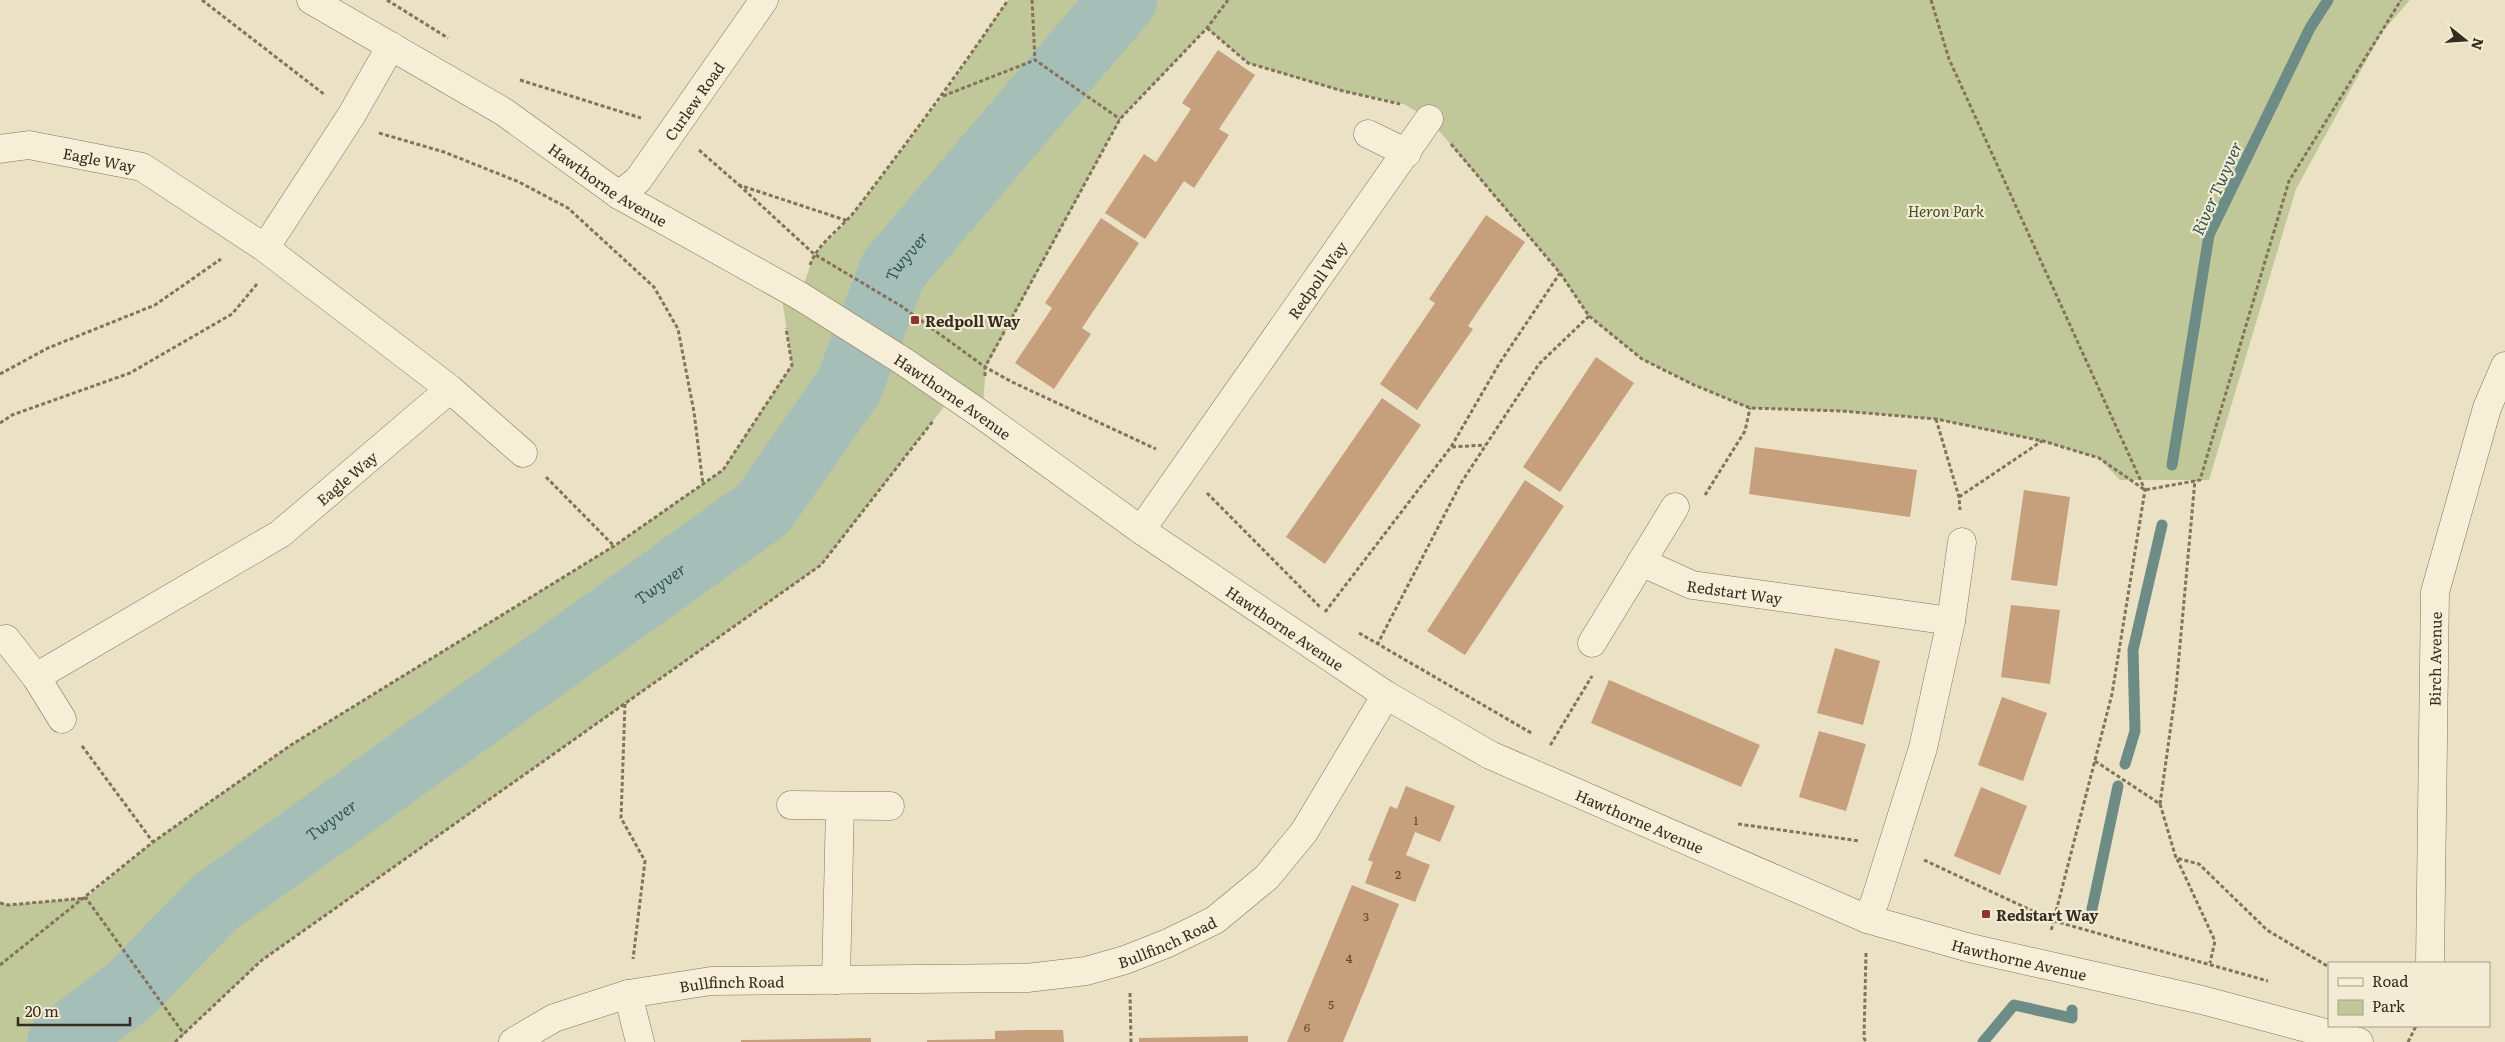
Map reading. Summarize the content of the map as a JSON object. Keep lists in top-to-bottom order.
{
  "streets": {
    "street": [
      "Curlew Road",
      "Eagle Way",
      "Hawthorne Avenue",
      "Redpoll Way",
      "Redstart Way",
      "Birch Avenue",
      "Bullfinch Road"
    ]
  },
  "crossings": [
    ["Curlew Road", "Hawthorne Avenue"],
    ["Hawthorne Avenue", "Redpoll Way"],
    ["Hawthorne Avenue", "Bullfinch Road"]
  ],
  "water": ["River Twyver", "Twyver"],
  "parks": ["Heron Park"],
  "places": {
    "transit": ["Redpoll Way", "Redstart Way"]
  },
  "house_numbers": [
    "1",
    "2",
    "3",
    "4",
    "5",
    "6"
  ],
  "legend": ["Road", "Park"],
  "scale_bar": "20 m",
  "north": "right"
}
